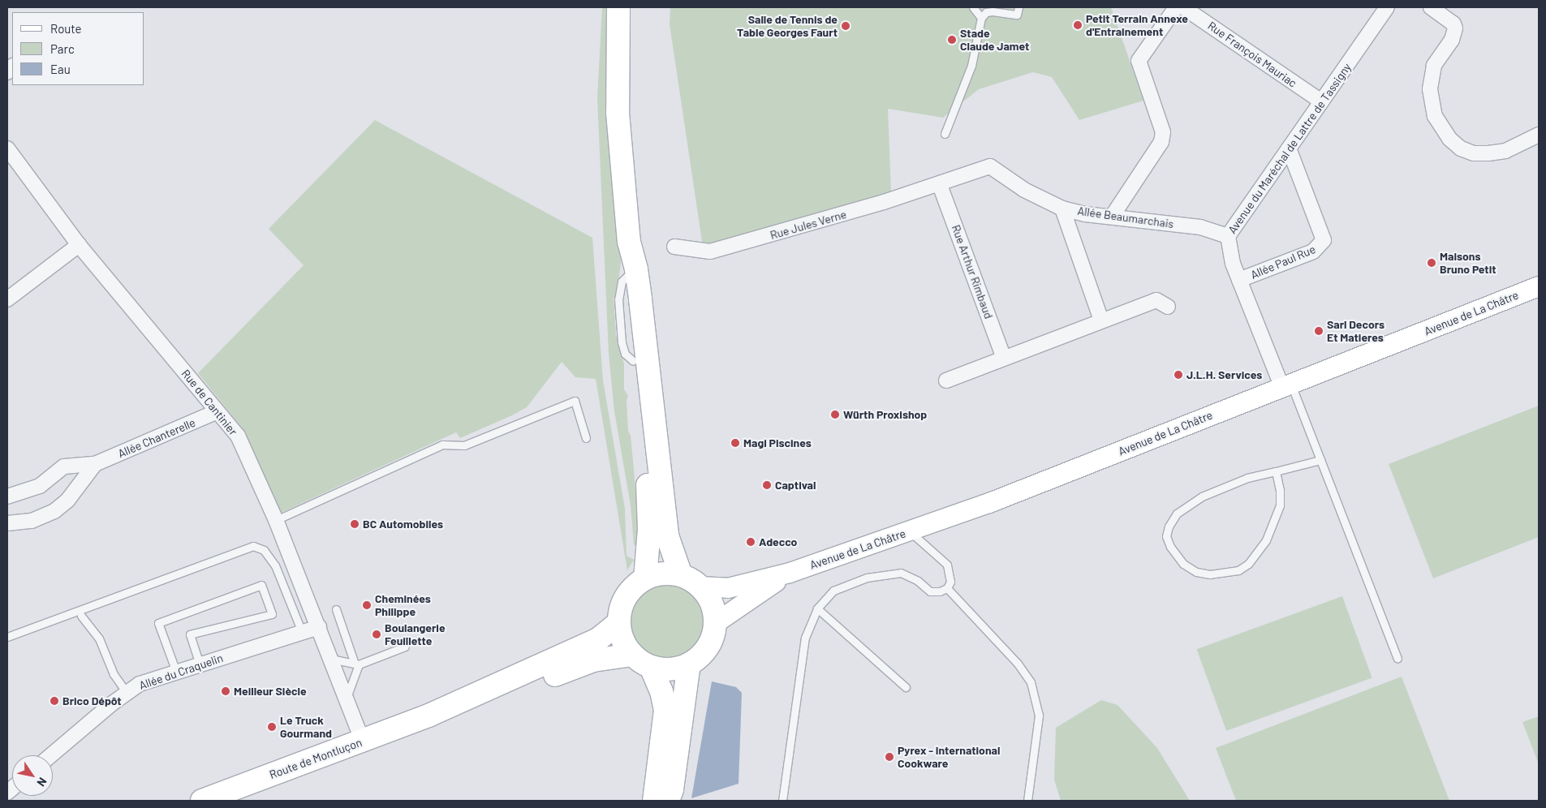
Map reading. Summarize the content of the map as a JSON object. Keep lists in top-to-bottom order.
{
  "streets": {
    "main road": ["Avenue de La Châtre", "Route de Montluçon"],
    "street": [
      "Rue François Mauriac",
      "Avenue du Maréchal de Lattre de Tassigny",
      "Allée Beaumarchais",
      "Rue Jules Verne",
      "Allée Paul Rue",
      "Rue Arthur Rimbaud",
      "Rue de Cantinier",
      "Allée Chanterelle",
      "Allée du Craquelin"
    ]
  },
  "crossings": [
    ["Rue François Mauriac", "Avenue du Maréchal de Lattre de Tassigny"],
    ["Avenue du Maréchal de Lattre de Tassigny", "Allée Beaumarchais"],
    ["Avenue du Maréchal de Lattre de Tassigny", "Allée Paul Rue"],
    ["Avenue du Maréchal de Lattre de Tassigny", "Avenue de La Châtre"],
    ["Allée Beaumarchais", "Rue Jules Verne"],
    ["Allée Beaumarchais", "Rue Arthur Rimbaud"],
    ["Rue Jules Verne", "Rue Arthur Rimbaud"],
    ["Avenue de La Châtre", "Route de Montluçon"],
    ["Rue de Cantinier", "Allée Chanterelle"],
    ["Rue de Cantinier", "Allée du Craquelin"],
    ["Rue de Cantinier", "Route de Montluçon"]
  ],
  "places": [
    "Petit Terrain Annexe d'Entrainement",
    "Salle de Tennis de Table Georges Faurt",
    "Stade Claude Jamet",
    "Maisons Bruno Petit",
    "Sarl Decors Et Matieres",
    "J.L.H. Services",
    "Würth Proxishop",
    "Magi Piscines",
    "Captival",
    "BC Automobiles",
    "Adecco",
    "Cheminées Philippe",
    "Boulangerie Feuillette",
    "Meilleur Siècle",
    "Brico Dépôt",
    "Le Truck Gourmand",
    "Pyrex - International Cookware"
  ],
  "legend": ["Route", "Parc", "Eau"],
  "north": "bottom right"
}
